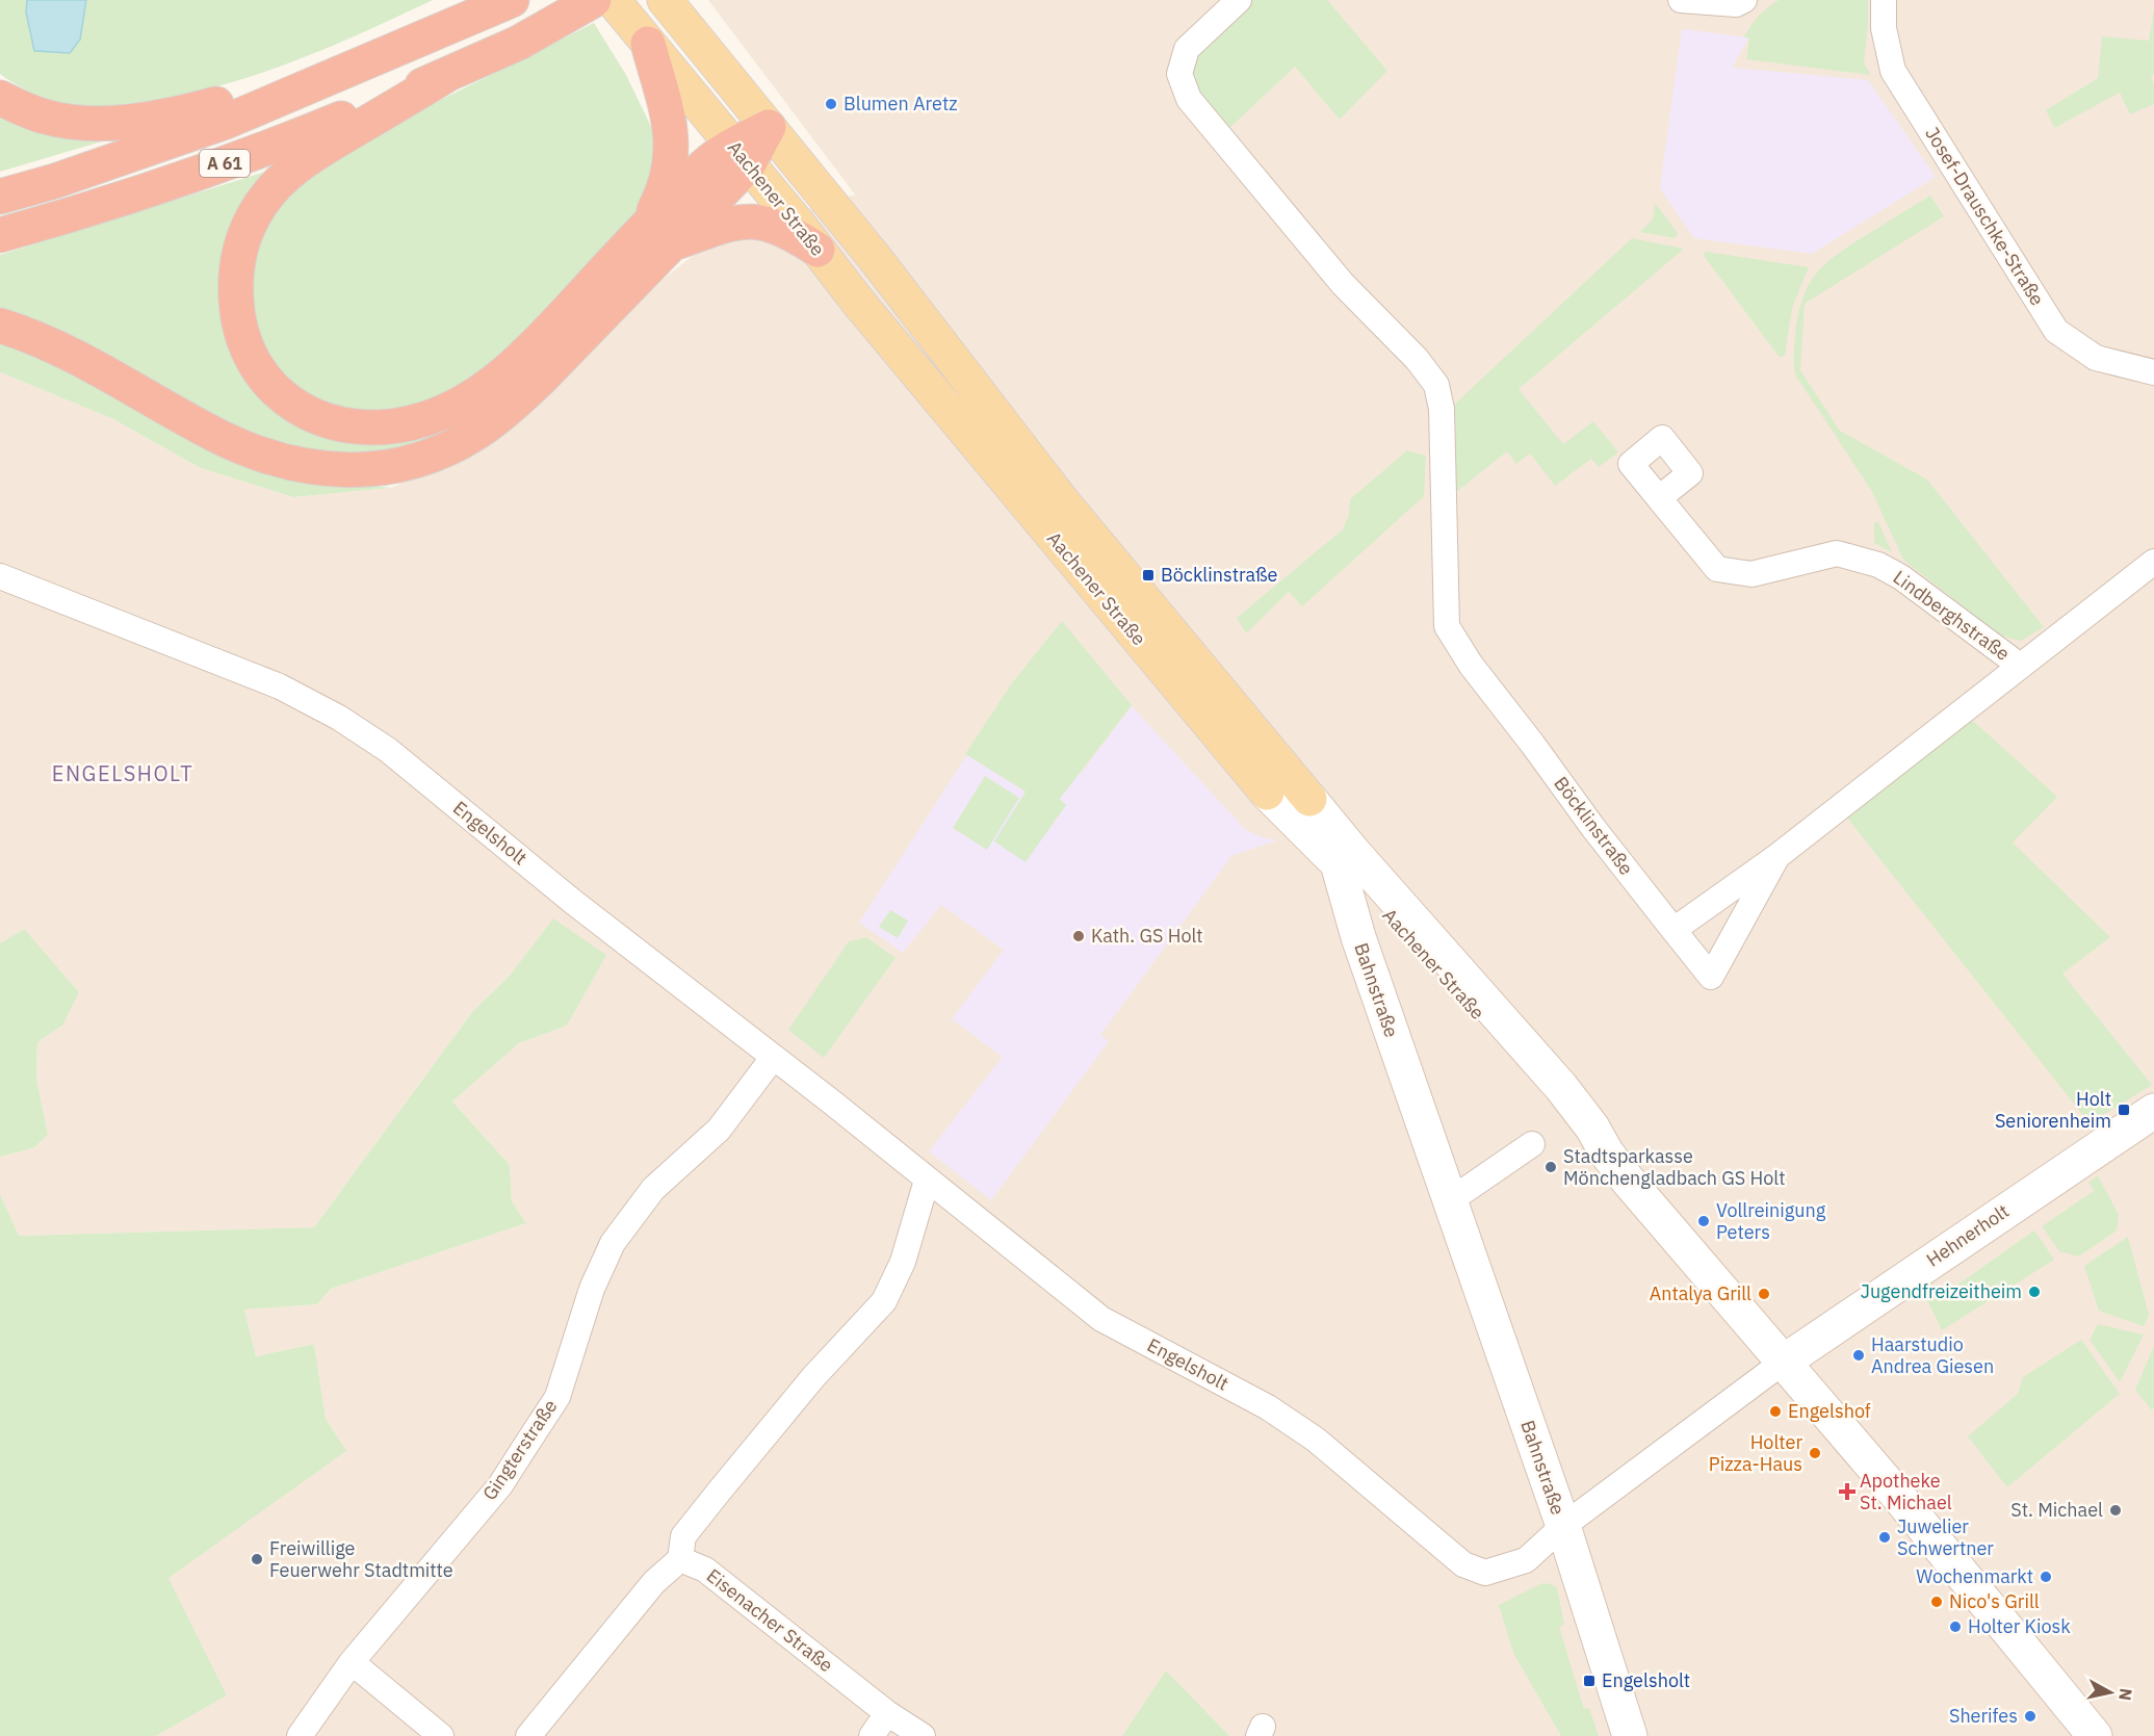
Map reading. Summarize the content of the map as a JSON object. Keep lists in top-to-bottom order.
{
  "streets": {
    "highway": ["A 61"],
    "main road": ["Aachener Straße", "Bahnstraße", "Hehnerholt"],
    "street": [
      "Josef-Drauschke-Straße",
      "Lindberghstraße",
      "Böcklinstraße",
      "Engelsholt",
      "Gingterstraße",
      "Eisenacher Straße"
    ]
  },
  "crossings": [
    ["Aachener Straße", "Engelsholt"],
    ["Aachener Straße", "Bahnstraße"],
    ["Aachener Straße", "Hehnerholt"],
    ["Lindberghstraße", "Böcklinstraße"],
    ["Engelsholt", "Bahnstraße"],
    ["Engelsholt", "Hehnerholt"],
    ["Engelsholt", "Gingterstraße"]
  ],
  "districts": ["ENGELSHOLT"],
  "places": {
    "other": [
      "Blumen Aretz",
      "Kath. GS Holt",
      "Stadtsparkasse Mönchengladbach GS Holt",
      "Vollreinigung Peters",
      "Jugendfreizeitheim",
      "Antalya Grill",
      "Haarstudio Andrea Giesen",
      "Engelshof",
      "Holter Pizza-Haus",
      "St. Michael",
      "Juwelier Schwertner",
      "Freiwillige Feuerwehr Stadtmitte",
      "Wochenmarkt",
      "Nico's Grill",
      "Holter Kiosk",
      "Sherifes"
    ],
    "transit": ["Böcklinstraße", "Holt Seniorenheim", "Engelsholt"],
    "health": ["Apotheke St. Michael"]
  },
  "north": "right"
}
